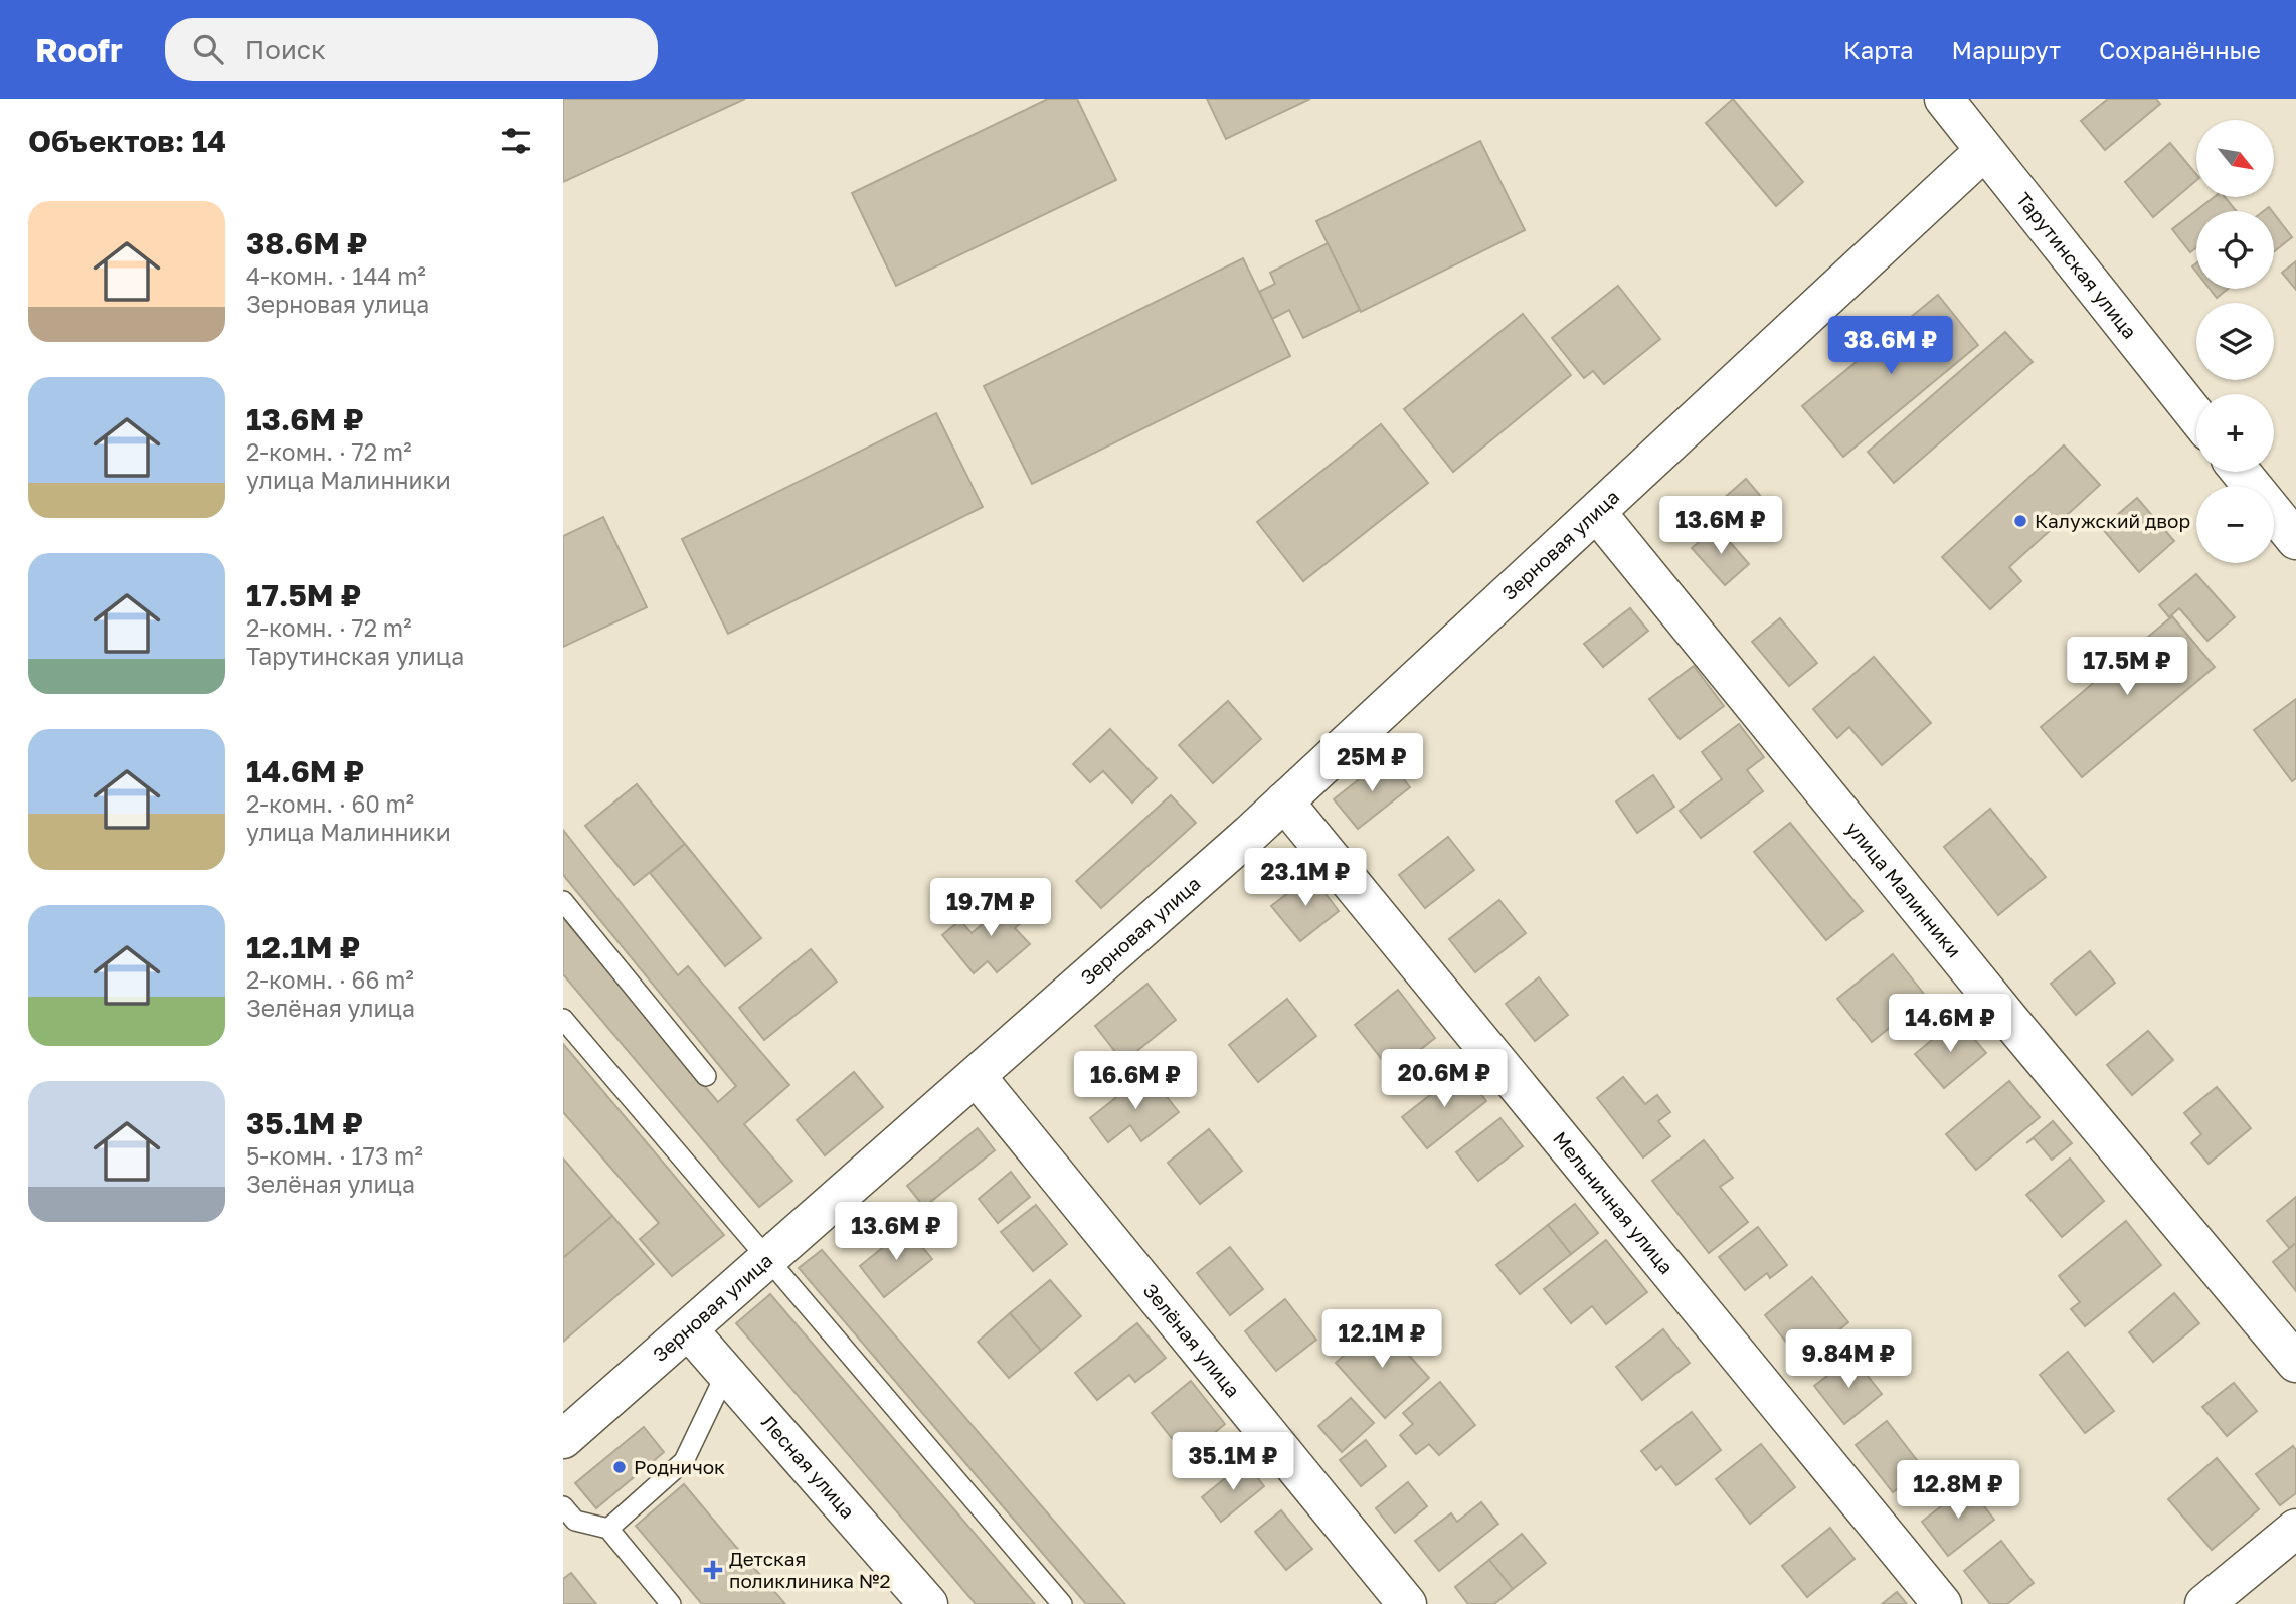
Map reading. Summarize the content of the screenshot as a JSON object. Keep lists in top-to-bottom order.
{
  "streets": {
    "street": [
      "Тарутинская улица",
      "Зерновая улица",
      "улица Малинники",
      "Мельничная улица",
      "Зелёная улица",
      "Лесная улица"
    ]
  },
  "crossings": [
    ["Тарутинская улица", "Зерновая улица"],
    ["Зерновая улица", "улица Малинники"],
    ["Зерновая улица", "Мельничная улица"],
    ["Зерновая улица", "Зелёная улица"],
    ["Зерновая улица", "Лесная улица"]
  ],
  "places": {
    "other": ["Калужский двор", "Родничок"],
    "health": ["Детская поликлиника №2"]
  },
  "north": "bottom right",
  "page": {
    "header": "Roofr",
    "search": "Поиск",
    "nav": ["Карта", "Маршрут", "Сохранённые"],
    "heading": "Объектов: 14",
    "map_buttons": ["+", "−"],
    "list": [
      {
        "name": "38.6M ₽",
        "note": "4-комн. · 144 m² · Зерновая улица"
      },
      {
        "name": "13.6M ₽",
        "note": "2-комн. · 72 m² · улица Малинники"
      },
      {
        "name": "17.5M ₽",
        "note": "2-комн. · 72 m² · Тарутинская улица"
      },
      {
        "name": "14.6M ₽",
        "note": "2-комн. · 60 m² · улица Малинники"
      },
      {
        "name": "12.1M ₽",
        "note": "2-комн. · 66 m² · Зелёная улица"
      },
      {
        "name": "35.1M ₽",
        "note": "5-комн. · 173 m² · Зелёная улица"
      }
    ],
    "price": [
      "38.6M ₽",
      "13.6M ₽",
      "17.5M ₽",
      "25M ₽",
      "23.1M ₽",
      "19.7M ₽",
      "14.6M ₽",
      "20.6M ₽",
      "16.6M ₽",
      "13.6M ₽",
      "12.1M ₽",
      "9.84M ₽",
      "35.1M ₽",
      "12.8M ₽"
    ]
  }
}
